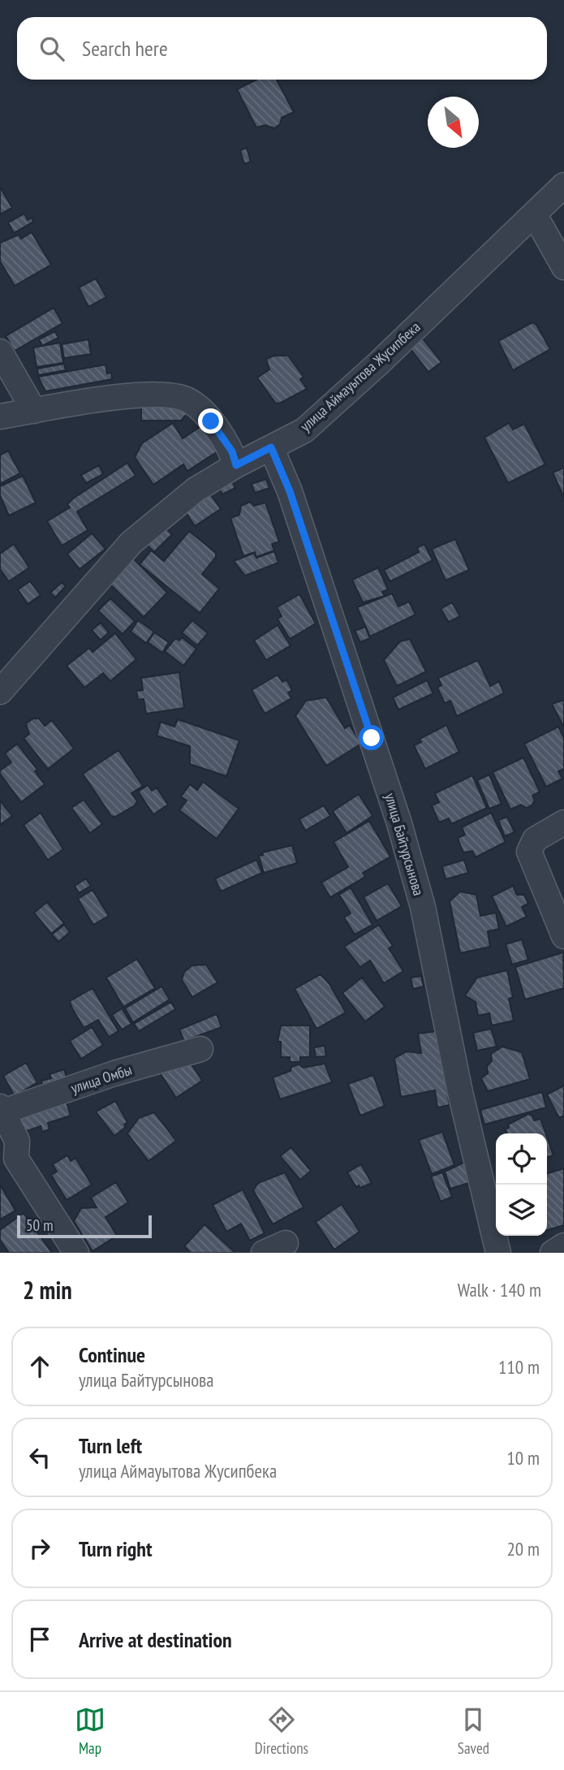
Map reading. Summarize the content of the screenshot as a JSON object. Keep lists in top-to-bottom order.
{
  "streets": {
    "street": ["улица Аймауытова Жусипбека", "улица Байтурсынова", "улица Омбы"]
  },
  "crossings": [
    ["улица Аймауытова Жусипбека", "улица Байтурсынова"]
  ],
  "scale_bar": "50 m",
  "north": "bottom right",
  "page": {
    "search": "Search here",
    "scale": "50 m",
    "heading": ["2 min", "Walk · 140 m"],
    "list": [
      ["Continue", "улица Байтурсынова", "110 m"],
      ["Turn left", "улица Аймауытова Жусипбека", "10 m"],
      ["Turn right", "20 m"],
      "Arrive at destination"
    ],
    "nav": ["Map", "Directions", "Saved"]
  }
}
